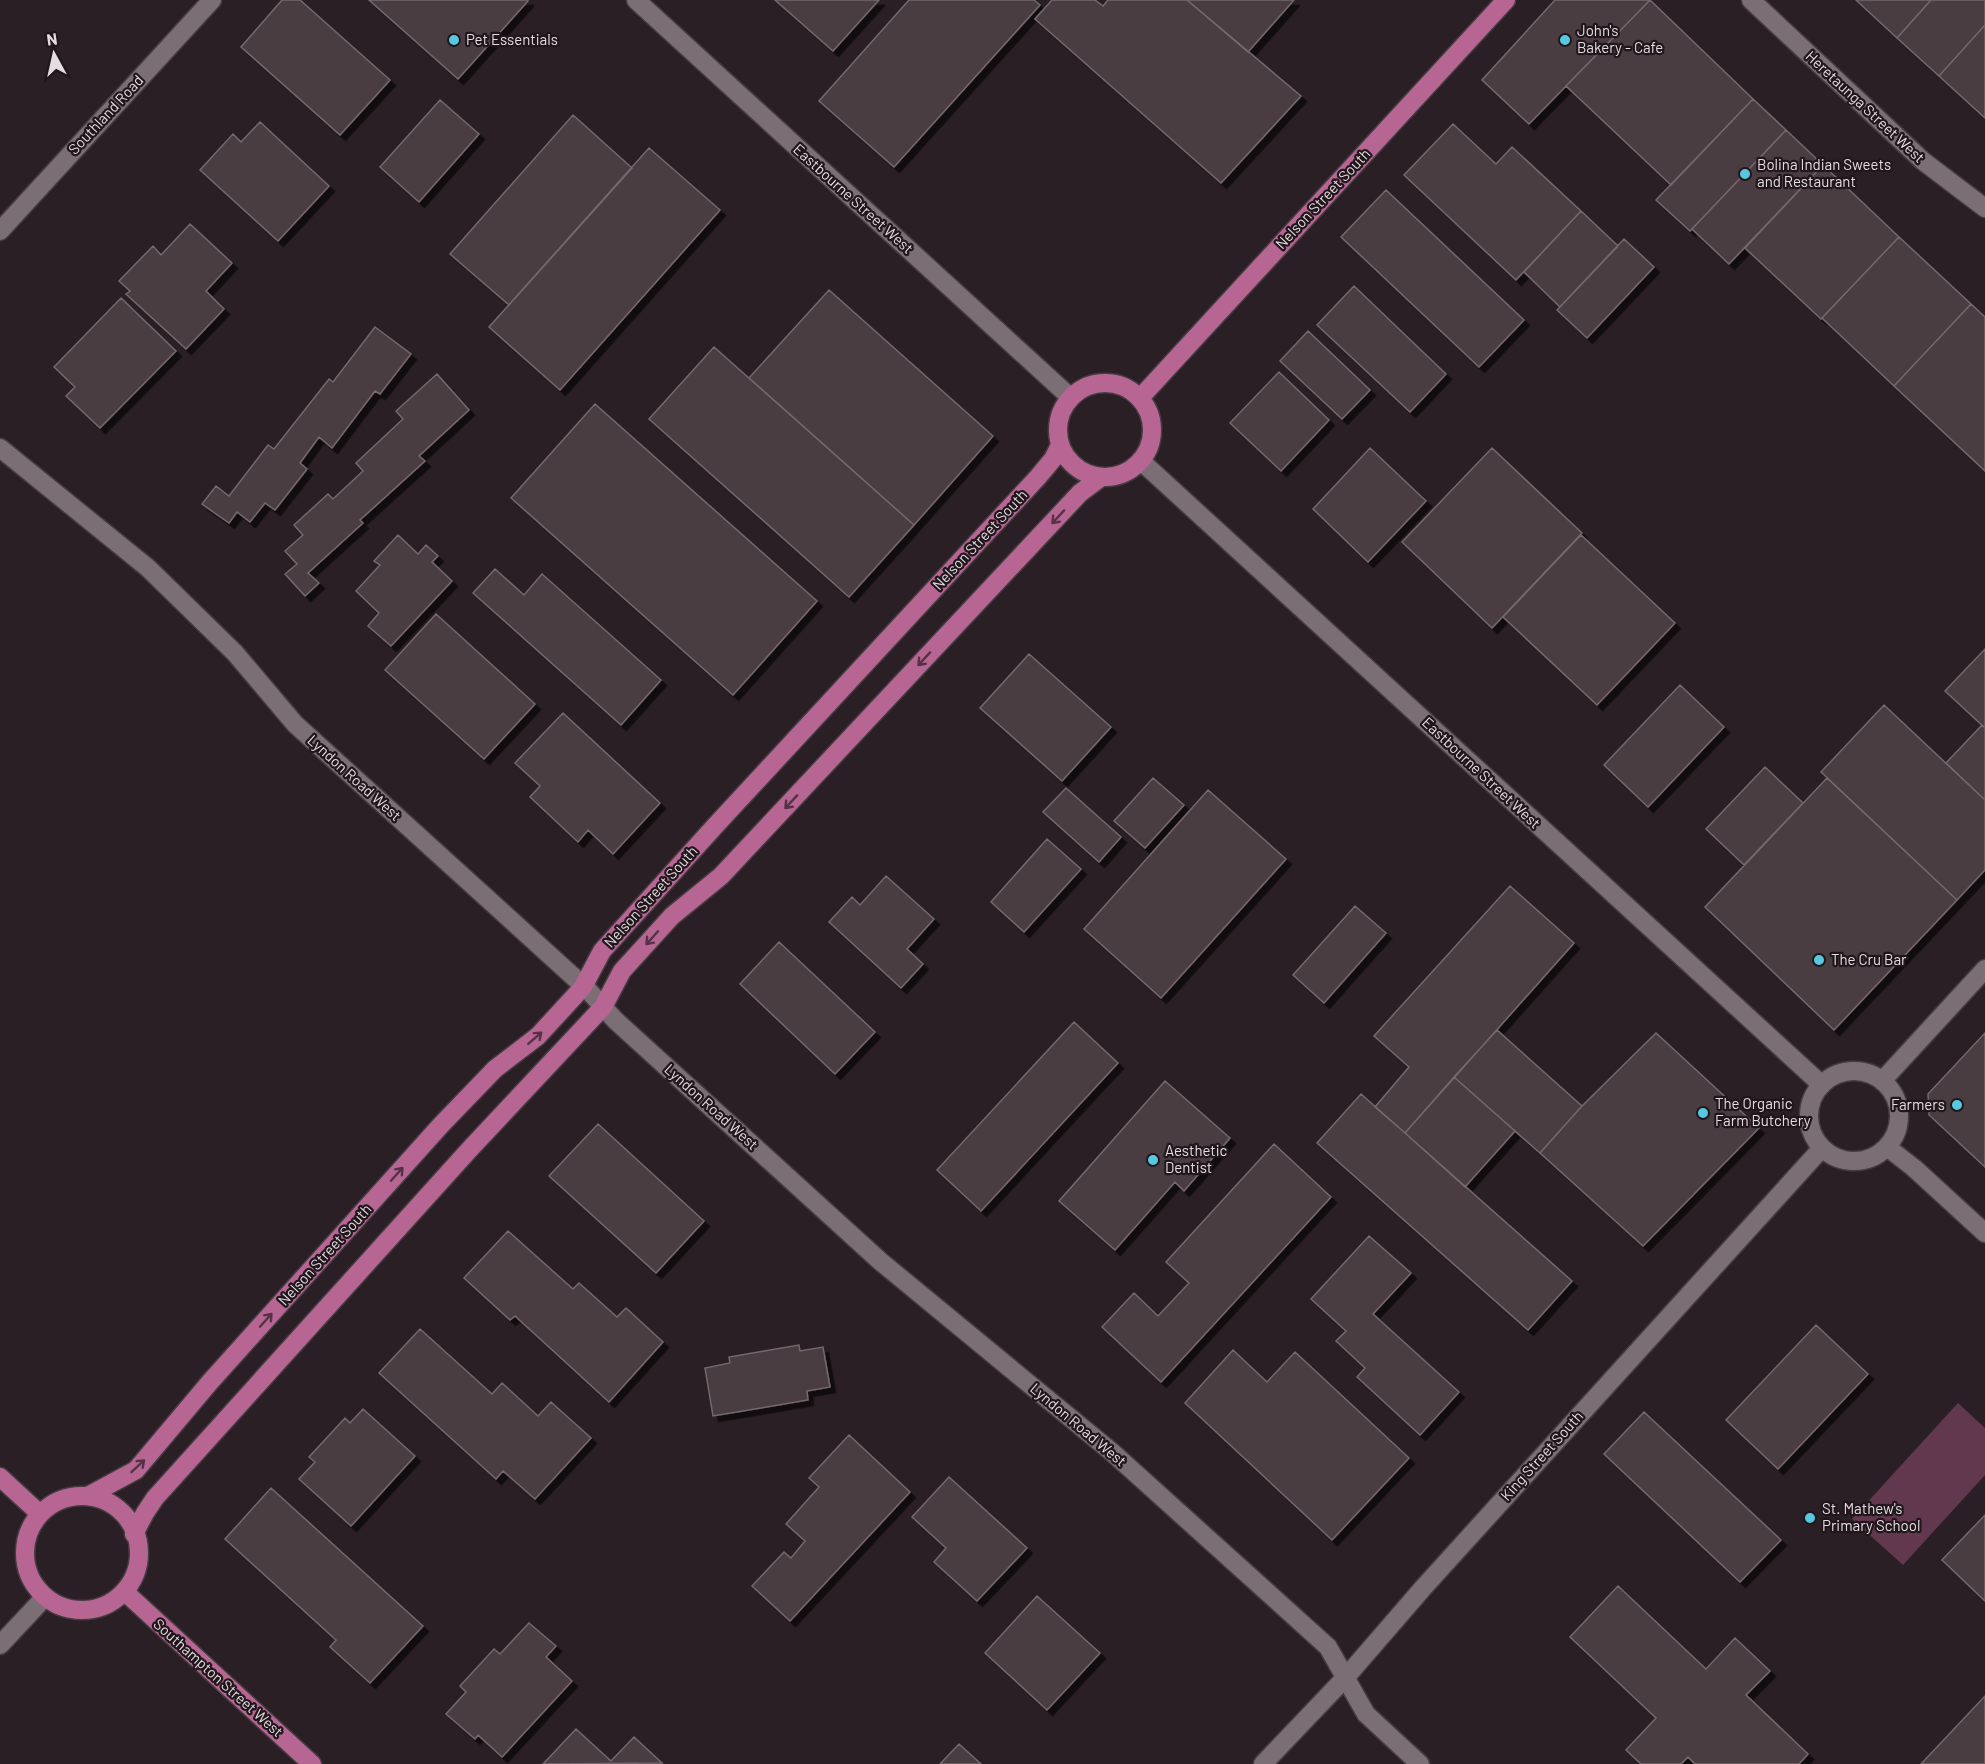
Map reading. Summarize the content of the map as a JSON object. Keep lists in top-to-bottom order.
{
  "streets": {
    "main road": ["Nelson Street South", "Southampton Street West"],
    "street": [
      "Heretaunga Street West",
      "Southland Road",
      "Eastbourne Street West",
      "Lyndon Road West",
      "King Street South"
    ]
  },
  "crossings": [
    ["Eastbourne Street West", "Nelson Street South"],
    ["Eastbourne Street West", "King Street South"],
    ["Nelson Street South", "Lyndon Road West"],
    ["Nelson Street South", "Southampton Street West"],
    ["Lyndon Road West", "King Street South"]
  ],
  "places": [
    "Pet Essentials",
    "John's Bakery - Cafe",
    "Bolina Indian Sweets and Restaurant",
    "The Cru Bar",
    "Farmers",
    "The Organic Farm Butchery",
    "Aesthetic Dentist",
    "St. Mathew's Primary School"
  ],
  "north": "top"
}
